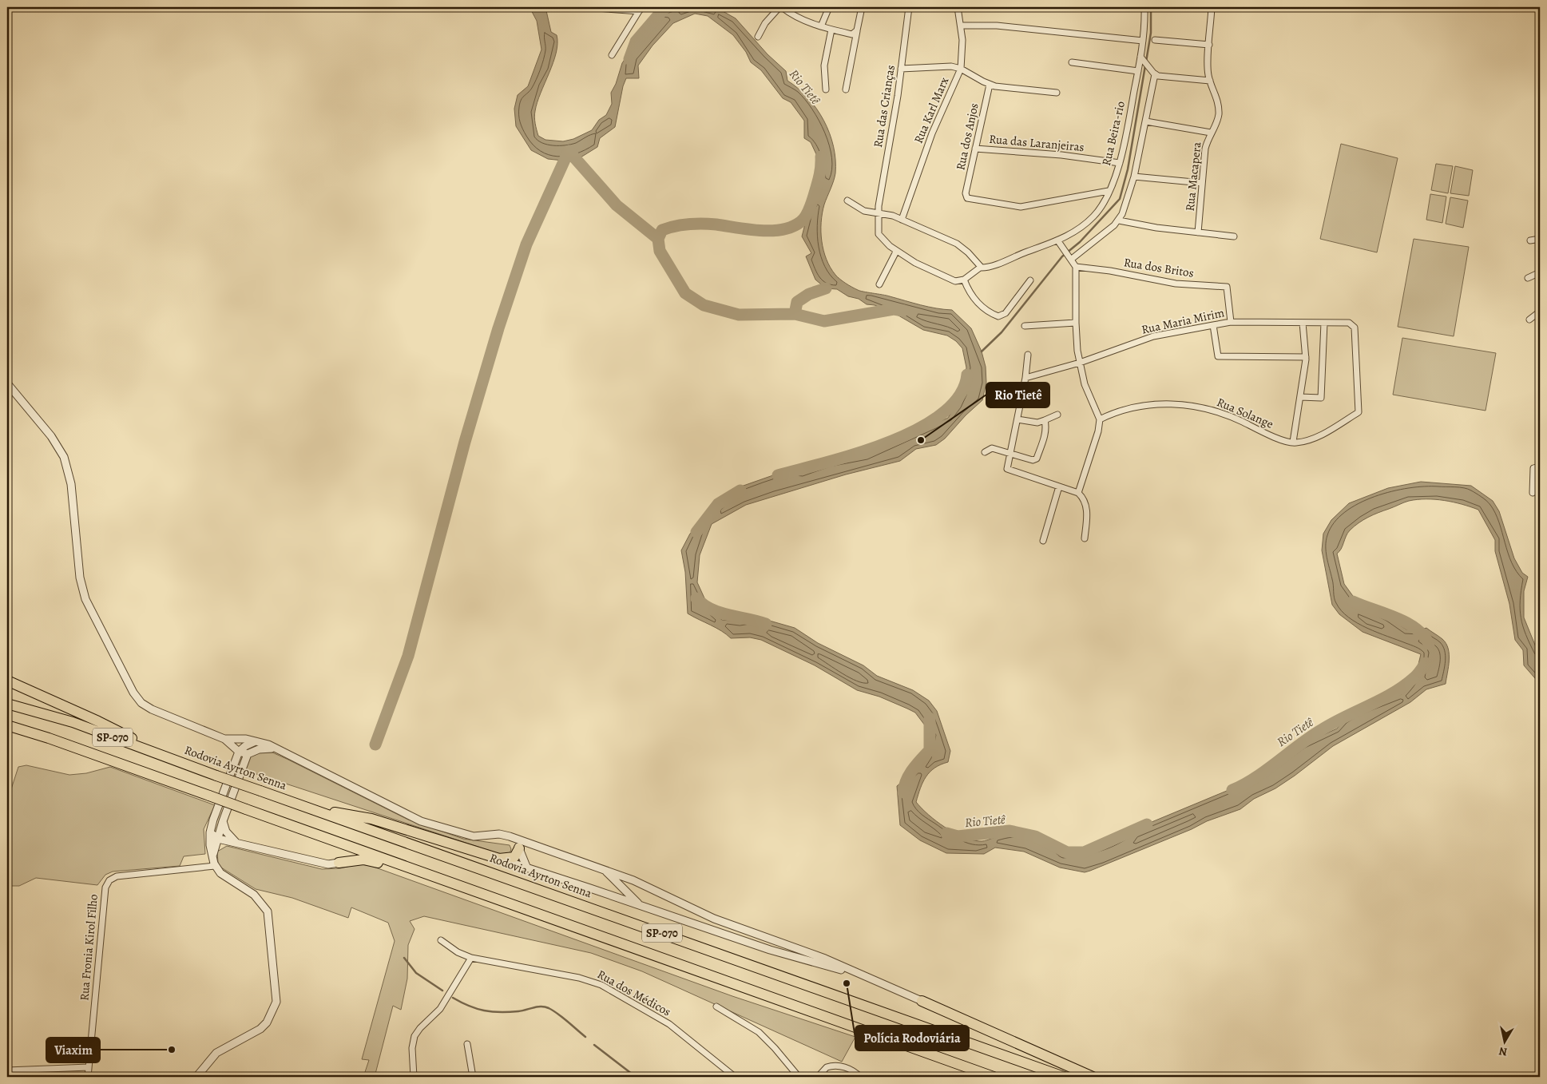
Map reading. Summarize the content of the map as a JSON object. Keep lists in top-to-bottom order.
{
  "streets": {
    "highway": ["SP-070", "Rodovia Ayrton Senna"],
    "street": [
      "Rua das Crianças",
      "Rua Karl Marx",
      "Rua Beira-rio",
      "Rua dos Anjos",
      "Rua das Laranjeiras",
      "Rua Macapera",
      "Rua dos Britos",
      "Rua Maria Mirim",
      "Rua Solange",
      "Rua Fronia Kirol Filho",
      "Rua dos Médicos"
    ]
  },
  "crossings": [
    ["Rua Beira-rio", "Rua dos Anjos"],
    ["Rua Beira-rio", "Rua das Laranjeiras"],
    ["Rua dos Anjos", "Rua das Laranjeiras"],
    ["Rua dos Britos", "Rua Maria Mirim"],
    ["Rua Maria Mirim", "Rua Solange"]
  ],
  "water": ["Rio Tietê"],
  "places": ["Rio Tietê", "Polícia Rodoviária", "Viaxim"],
  "north": "bottom"
}
